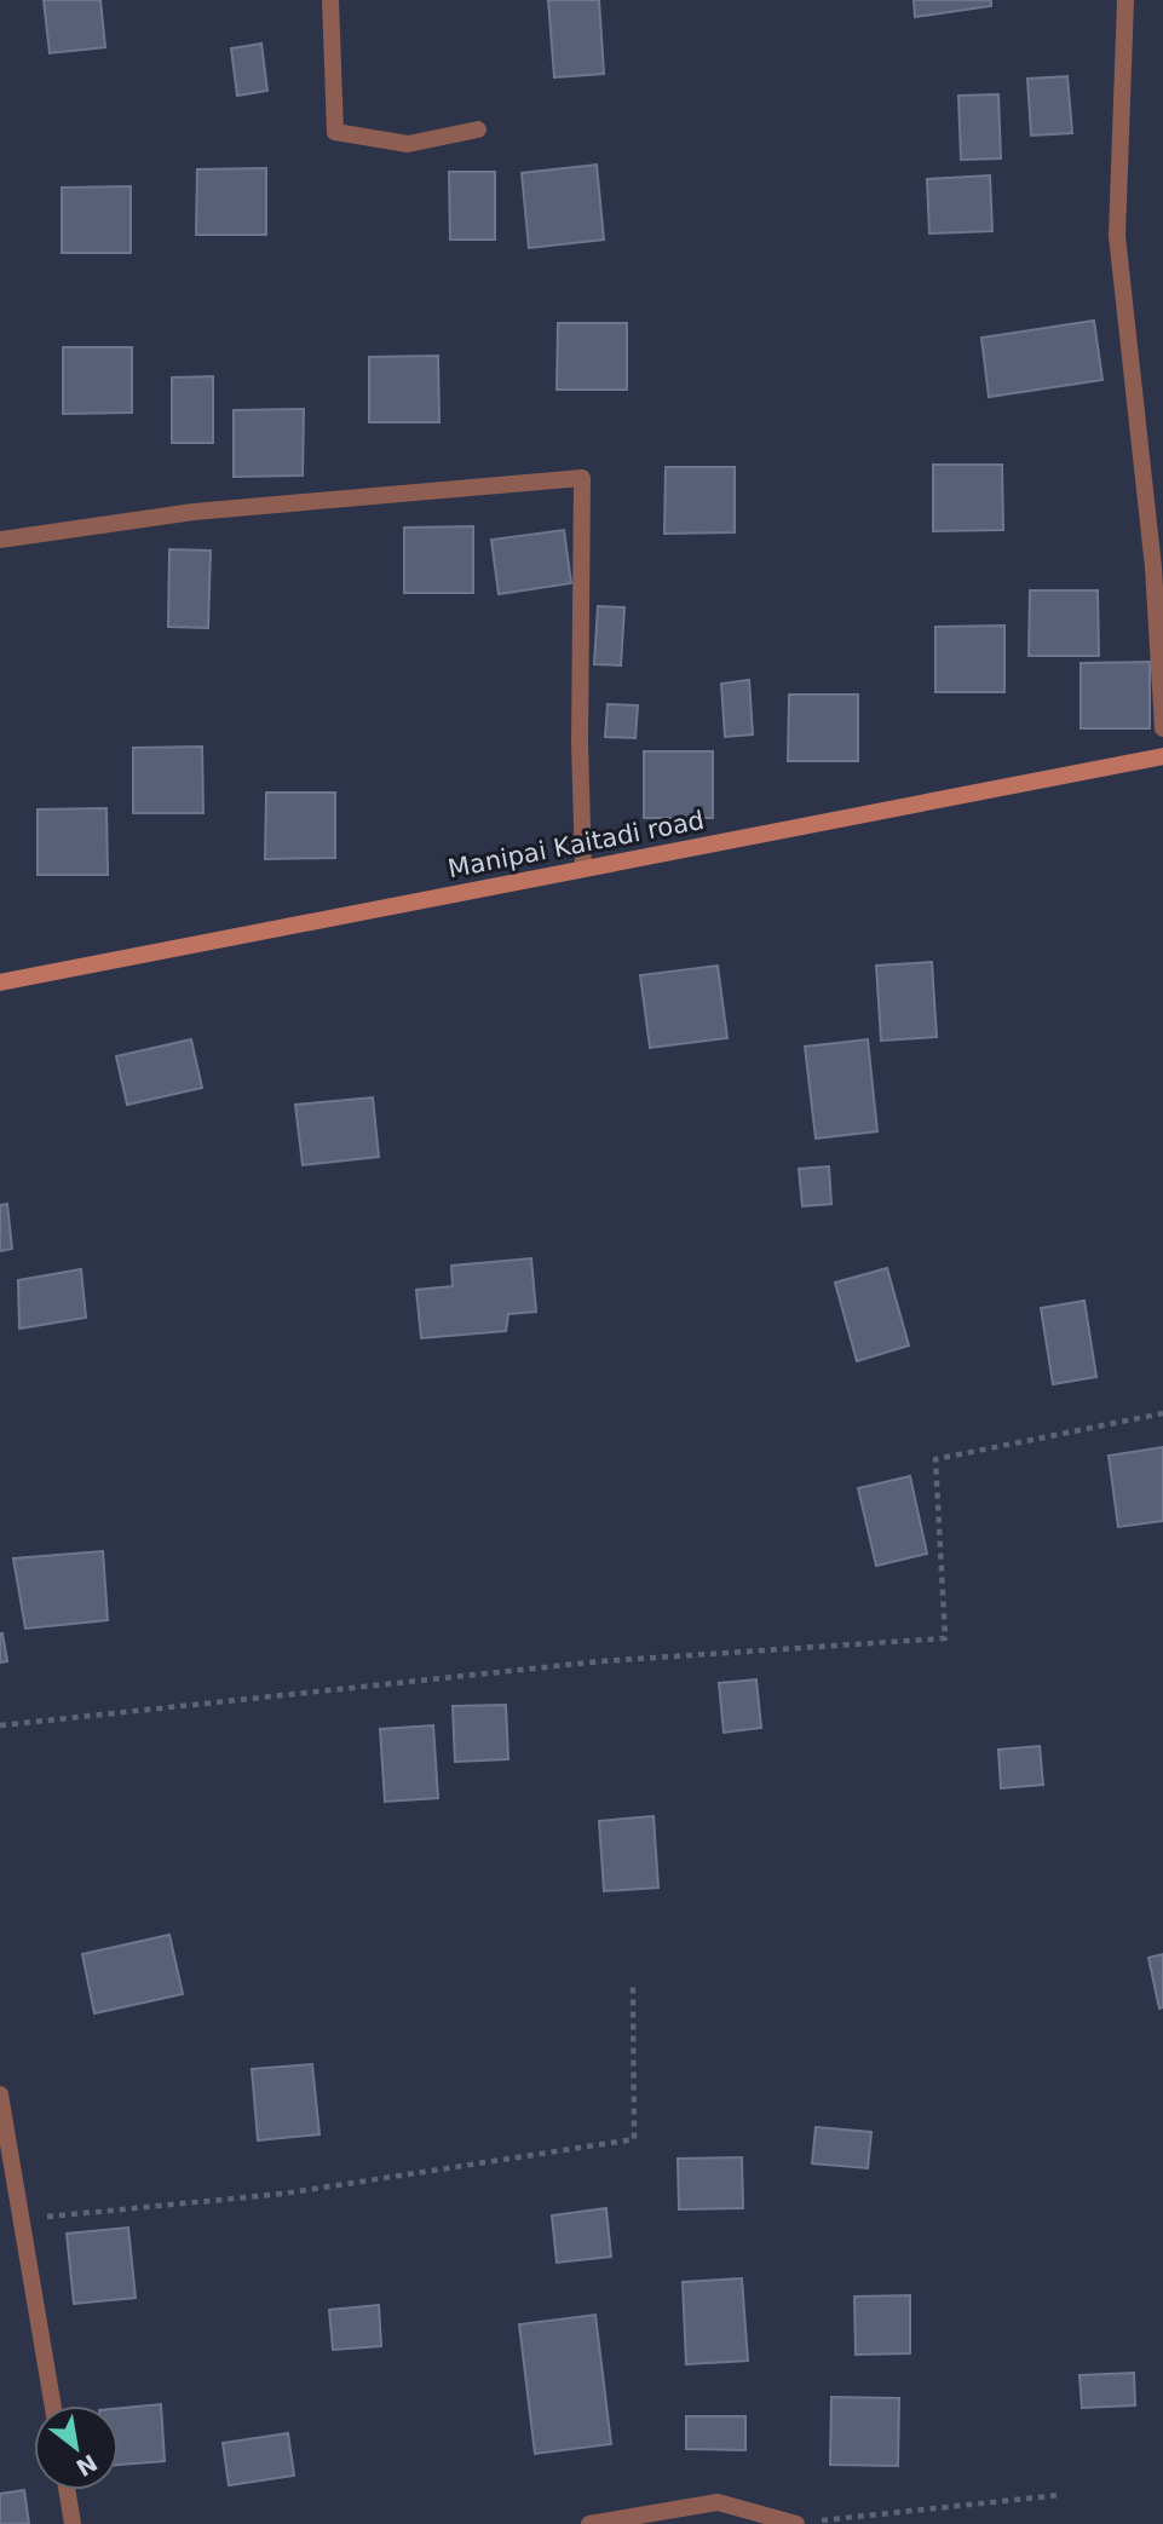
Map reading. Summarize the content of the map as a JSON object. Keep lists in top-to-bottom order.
{
  "streets": {
    "main road": ["Manipai Kaitadi road"]
  },
  "north": "bottom right"
}
